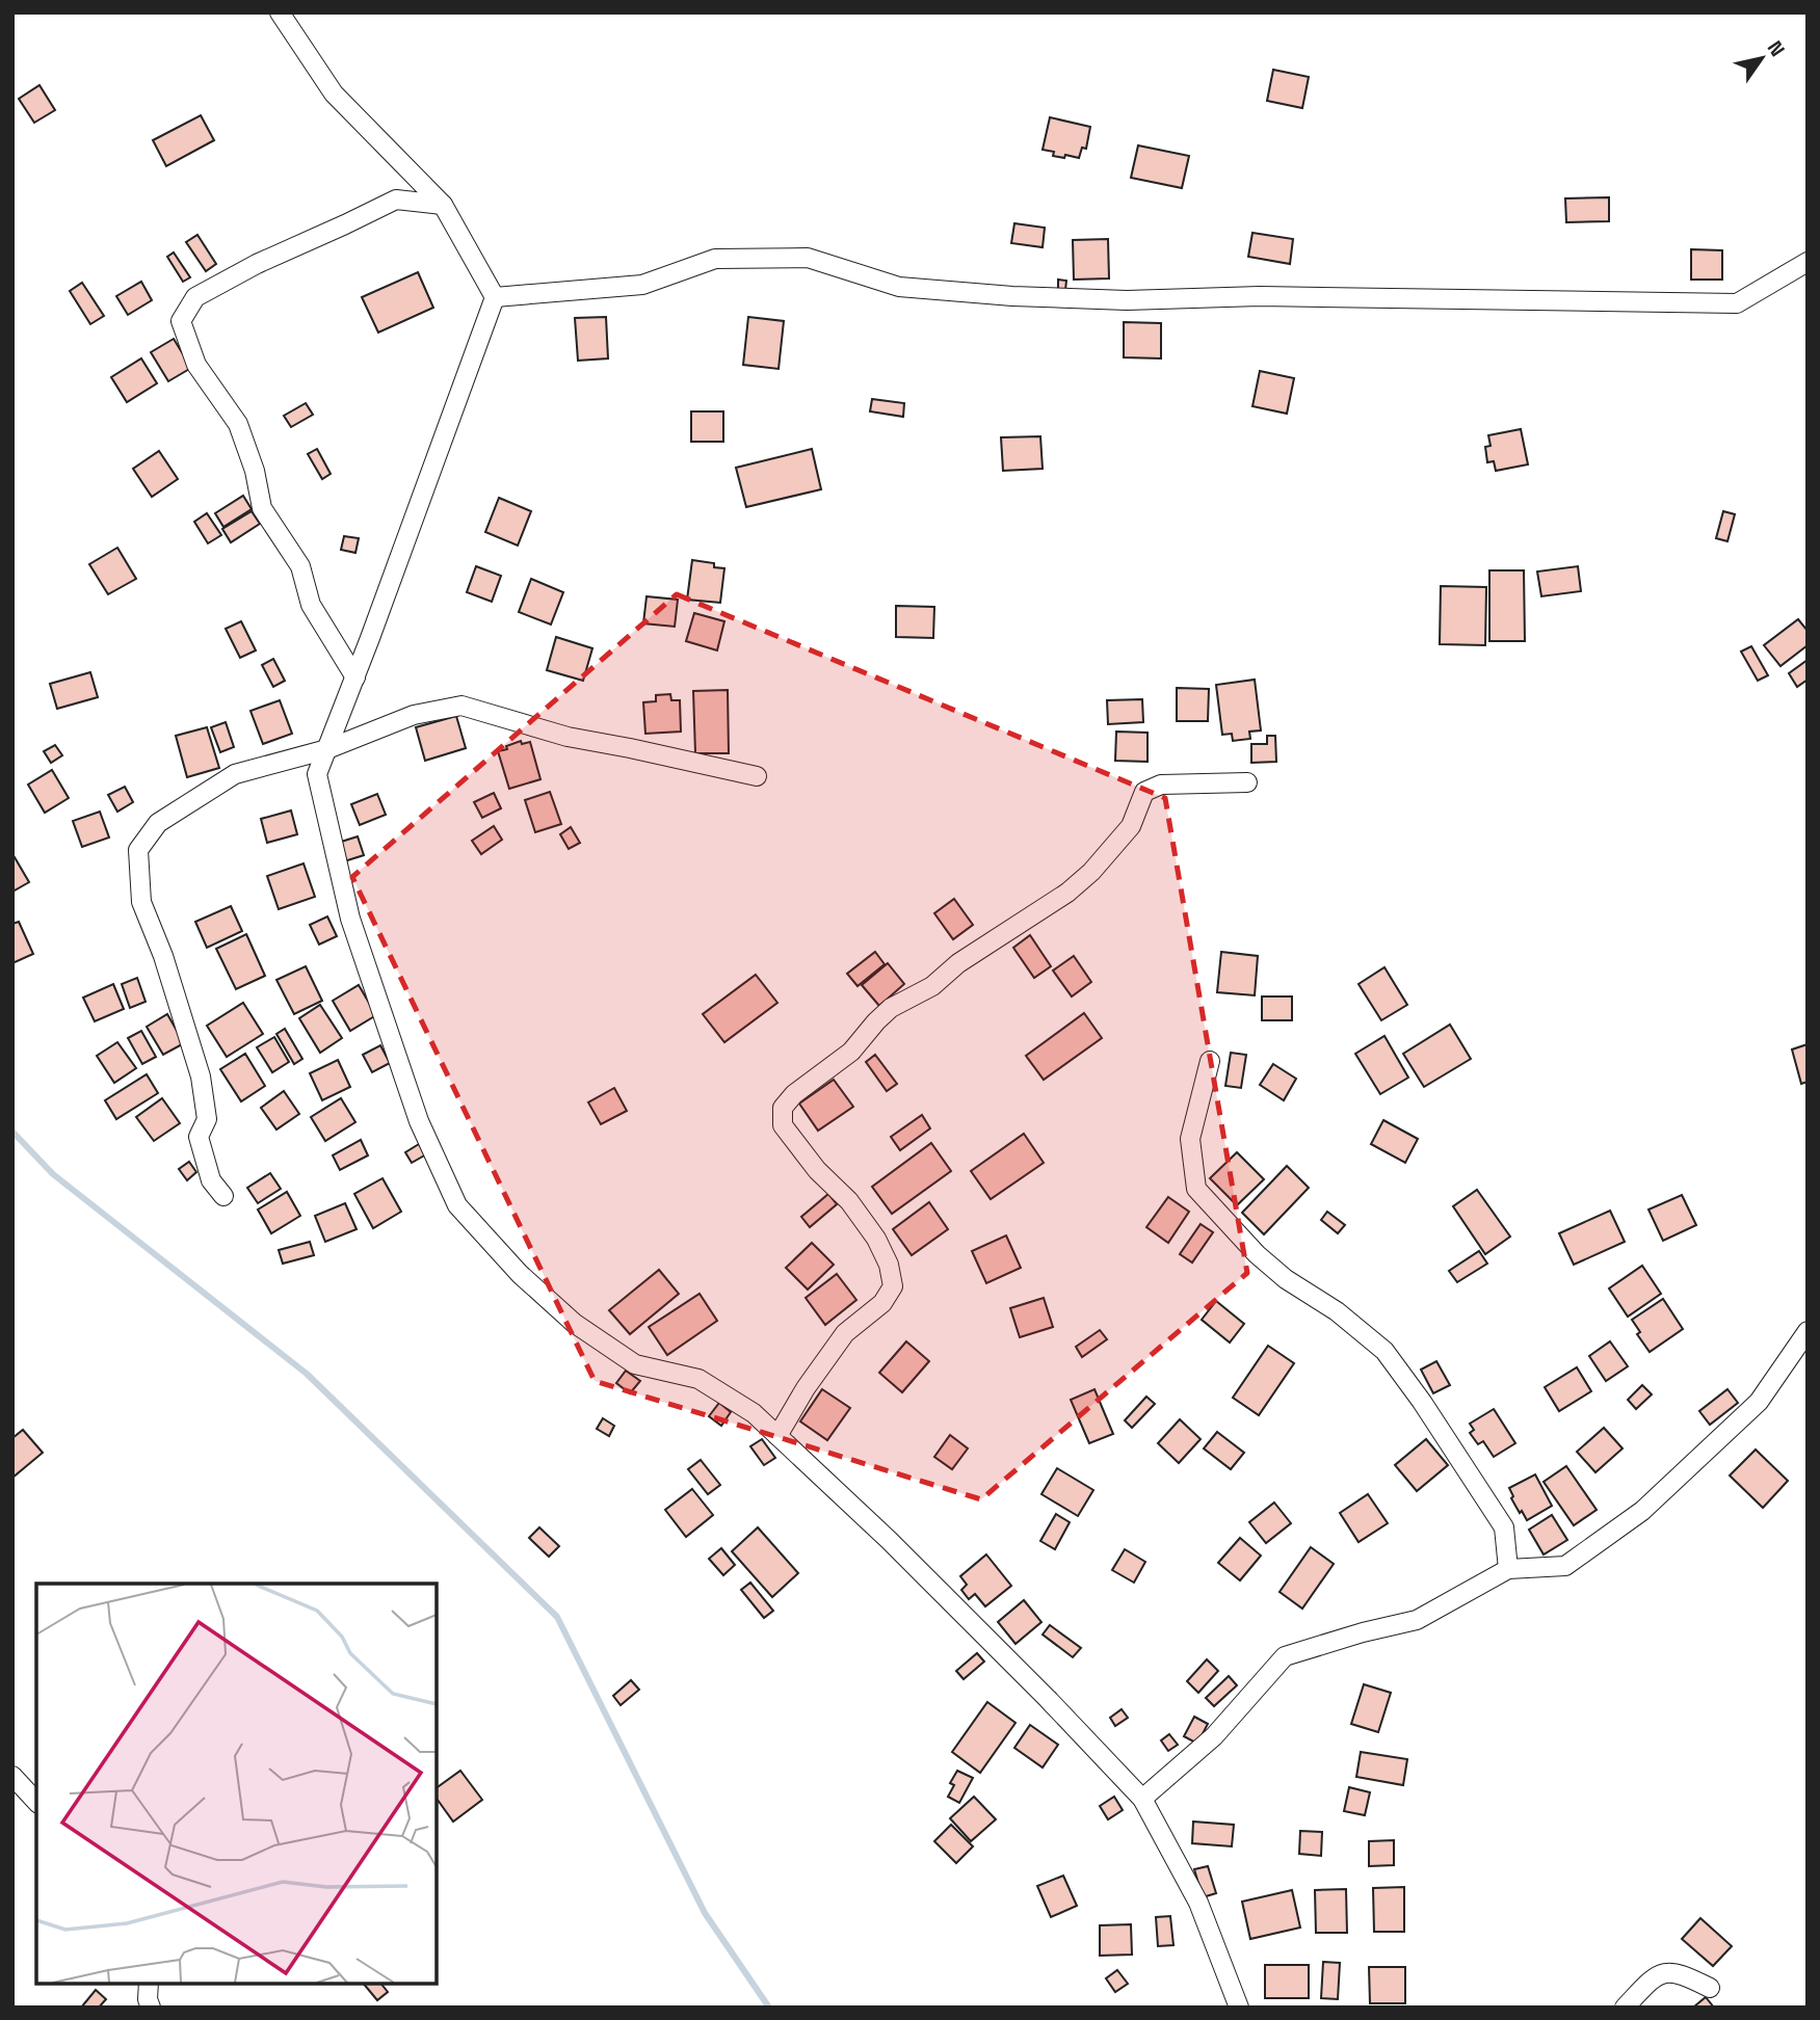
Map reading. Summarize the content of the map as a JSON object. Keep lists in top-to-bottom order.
{
  "north": "top right"
}
